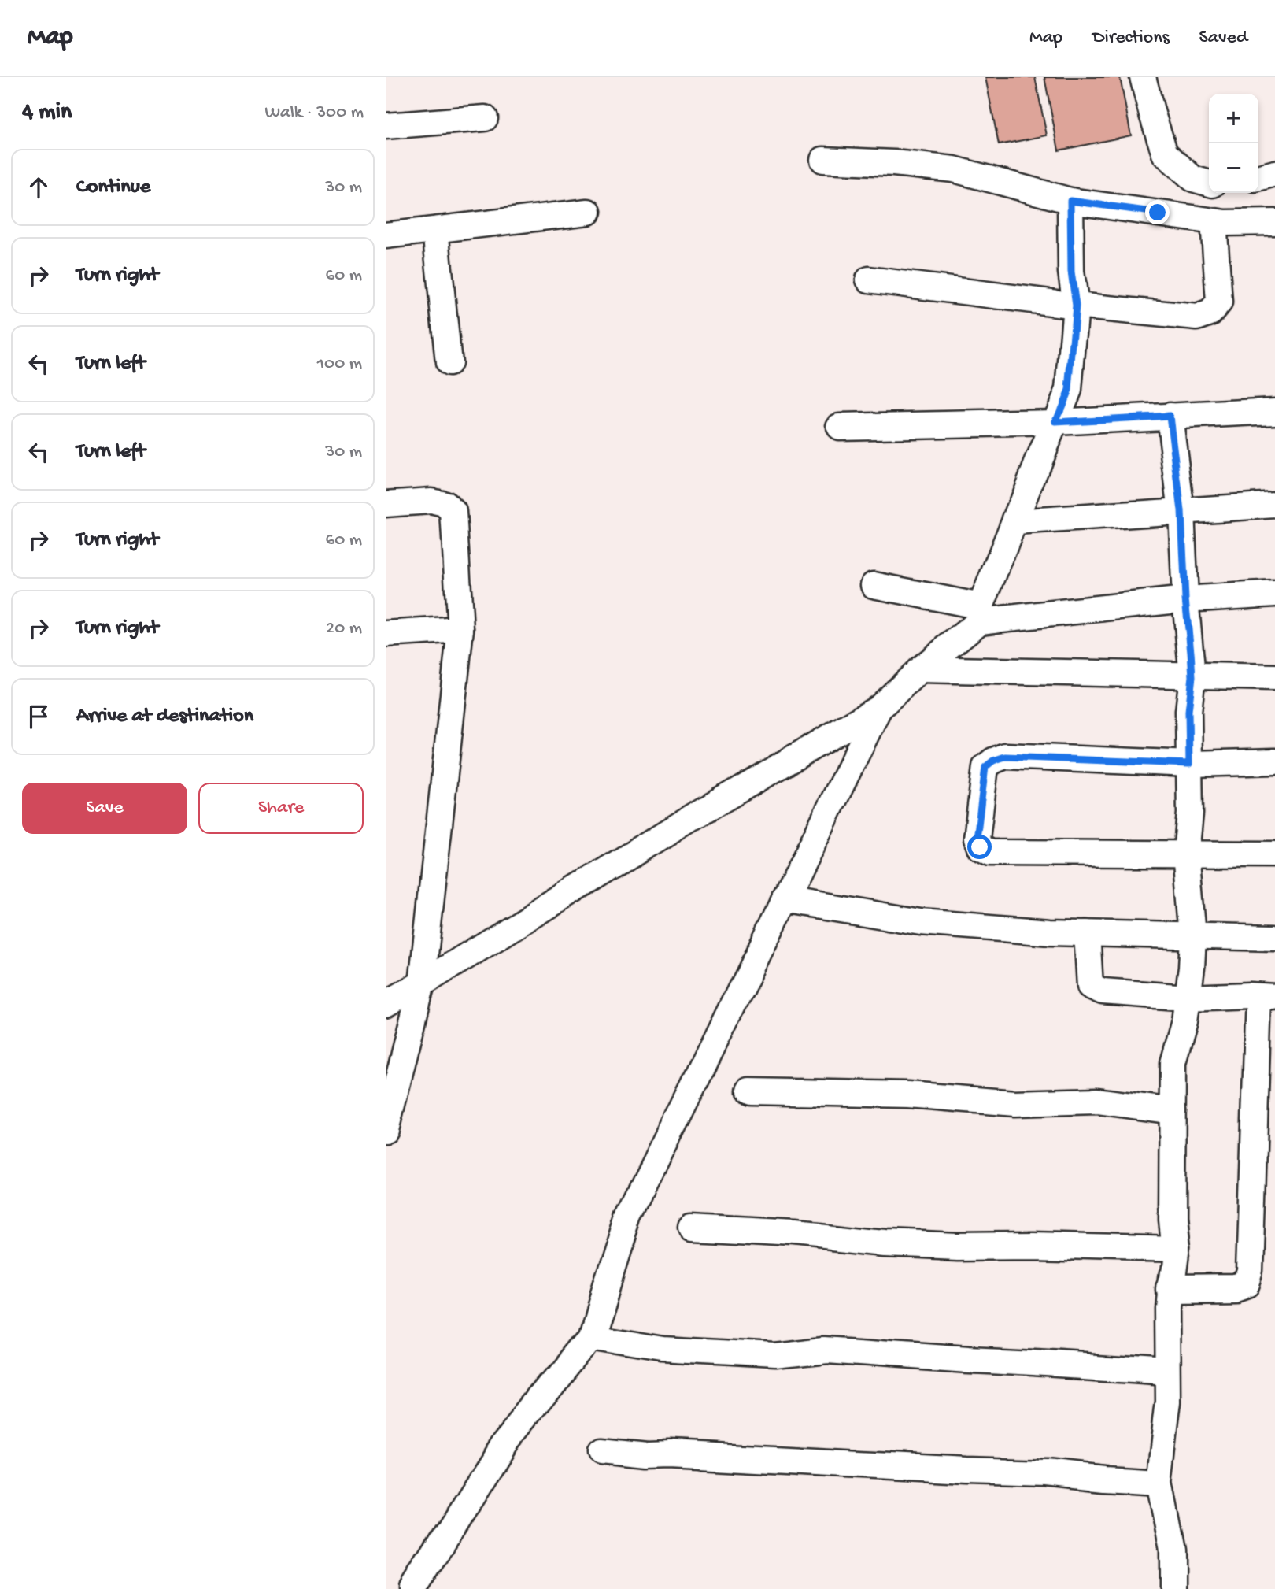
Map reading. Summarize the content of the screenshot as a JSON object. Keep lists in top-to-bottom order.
{
  "page": {
    "header": "Map",
    "nav": ["Map", "Directions", "Saved"],
    "heading": ["4 min", "Walk · 300 m"],
    "map_buttons": ["+", "−"],
    "list": [
      ["Continue", "30 m"],
      ["Turn right", "60 m"],
      ["Turn left", "100 m"],
      ["Turn left", "30 m"],
      ["Turn right", "60 m"],
      ["Turn right", "20 m"],
      "Arrive at destination"
    ],
    "buttons": ["Save", "Share"]
  }
}
